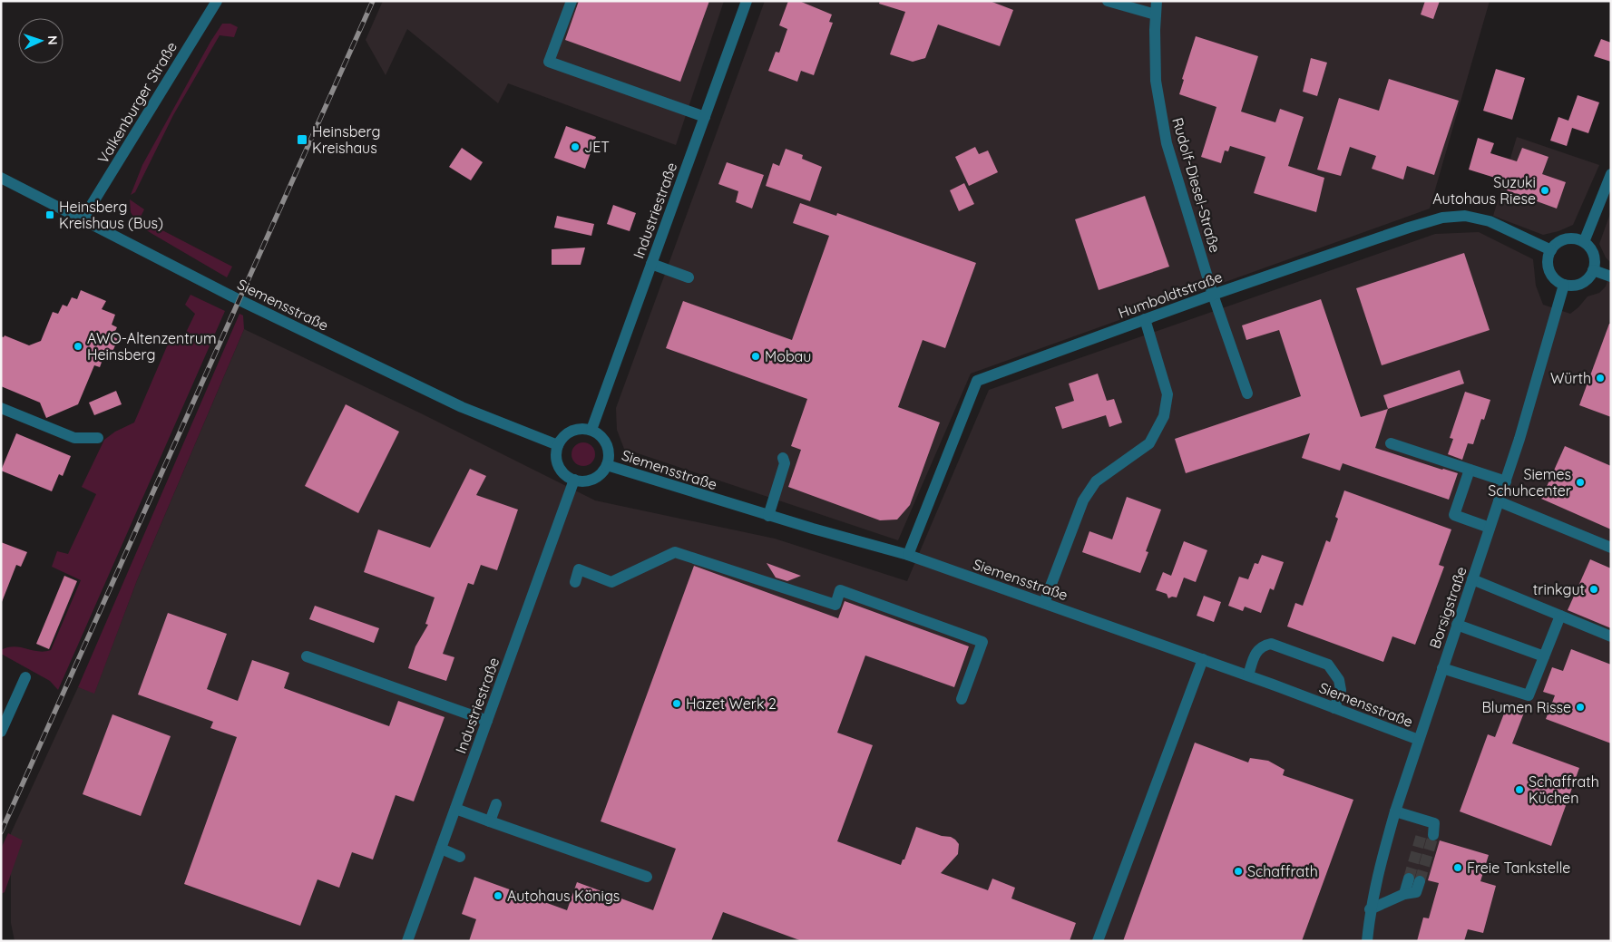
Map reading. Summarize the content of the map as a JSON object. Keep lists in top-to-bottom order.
{
  "streets": {
    "street": [
      "Valkenburger Straße",
      "Rudolf-Diesel-Straße",
      "Industriestraße",
      "Humboldtstraße",
      "Siemensstraße",
      "Borsigstraße"
    ]
  },
  "crossings": [
    ["Valkenburger Straße", "Siemensstraße"],
    ["Rudolf-Diesel-Straße", "Humboldtstraße"],
    ["Industriestraße", "Siemensstraße"],
    ["Humboldtstraße", "Siemensstraße"],
    ["Humboldtstraße", "Borsigstraße"],
    ["Siemensstraße", "Borsigstraße"]
  ],
  "places": {
    "transit": ["Heinsberg Kreishaus", "Heinsberg Kreishaus (Bus)"],
    "other": [
      "JET",
      "Suzuki Autohaus Riese",
      "AWO-Altenzentrum Heinsberg",
      "Mobau",
      "Würth",
      "Siemes Schuhcenter",
      "trinkgut",
      "Hazet Werk 2",
      "Blumen Risse",
      "Schaffrath Küchen",
      "Freie Tankstelle",
      "Schaffrath",
      "Autohaus Königs"
    ]
  },
  "north": "right"
}
